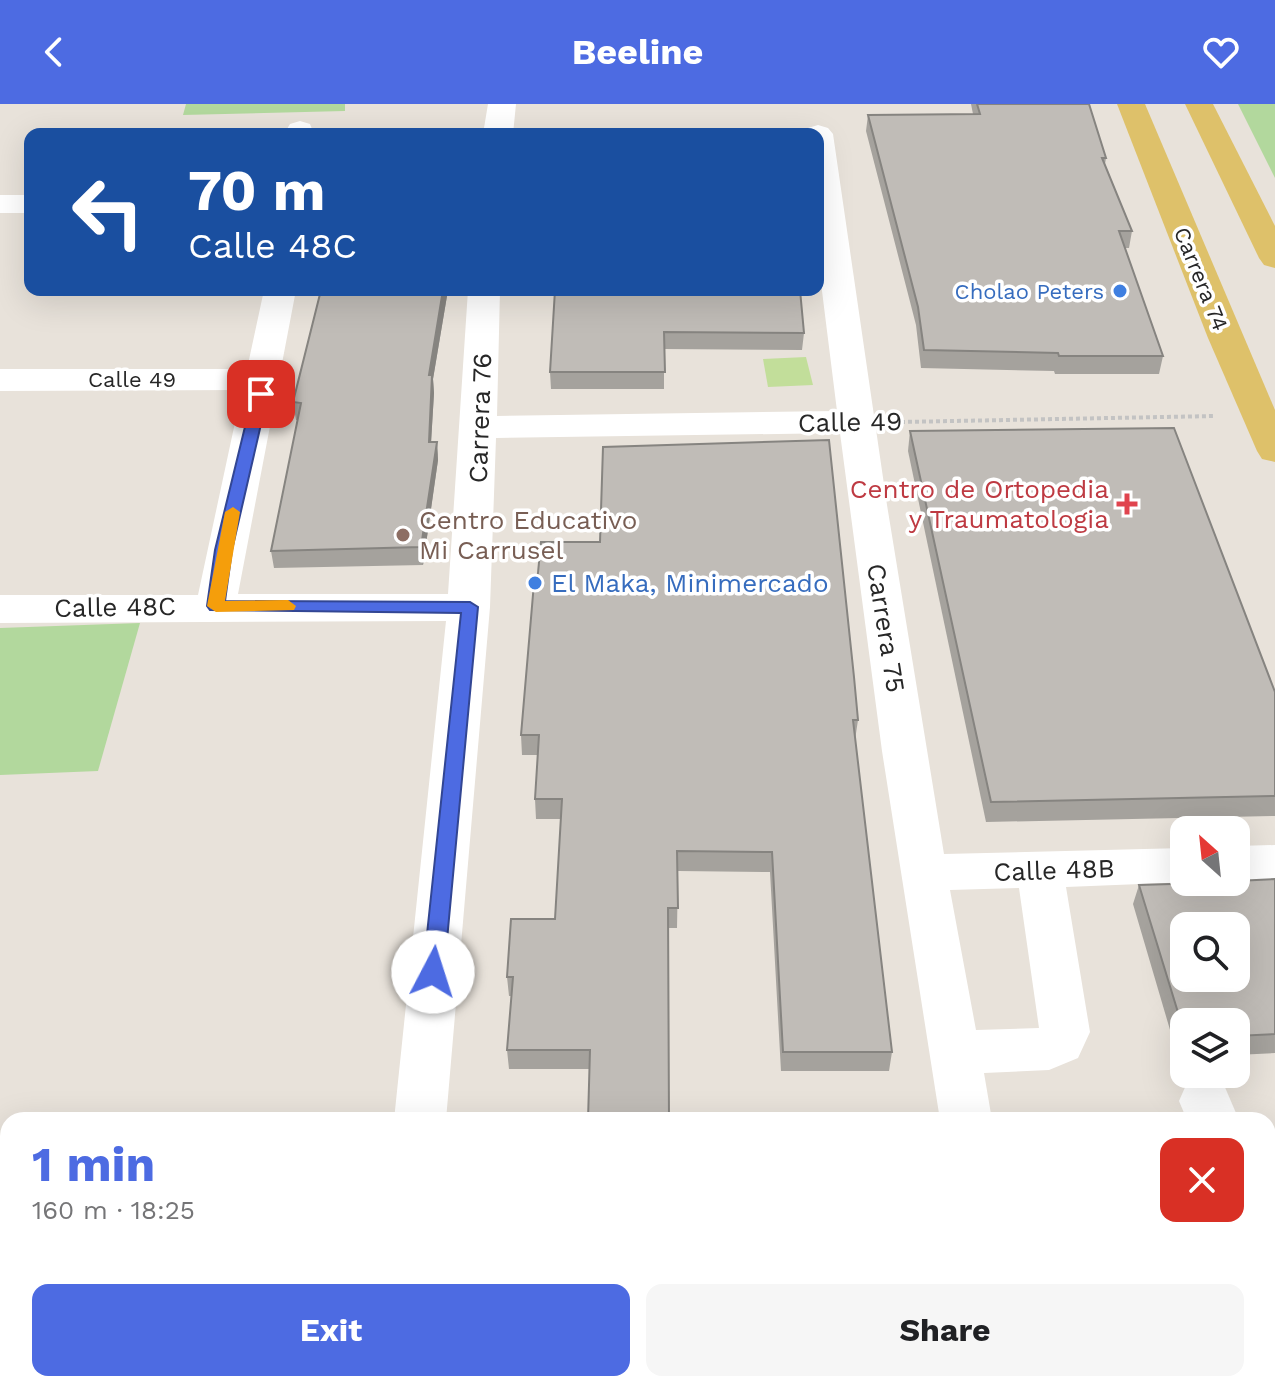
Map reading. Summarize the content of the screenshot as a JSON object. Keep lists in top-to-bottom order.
{
  "streets": {
    "main road": ["Carrera 74"],
    "street": [
      "Calle 49",
      "Carrera 76",
      "Calle 48C",
      "Carrera 75",
      "Calle 48B"
    ]
  },
  "crossings": [
    ["Carrera 74", "Calle 49"],
    ["Calle 49", "Carrera 76"],
    ["Calle 49", "Carrera 75"],
    ["Carrera 76", "Calle 48C"],
    ["Carrera 75", "Calle 48B"]
  ],
  "places": {
    "other": ["Cholao Peters", "Centro Educativo Mi Carrusel", "El Maka, Minimercado"],
    "health": ["Centro de Ortopedia y Traumatologia"]
  },
  "north": "top left",
  "page": {
    "header": "Beeline",
    "turn": ["70 m", "Calle 48C"],
    "heading": ["1 min", "160 m · 18:25"],
    "buttons": ["Exit", "Share"]
  }
}
